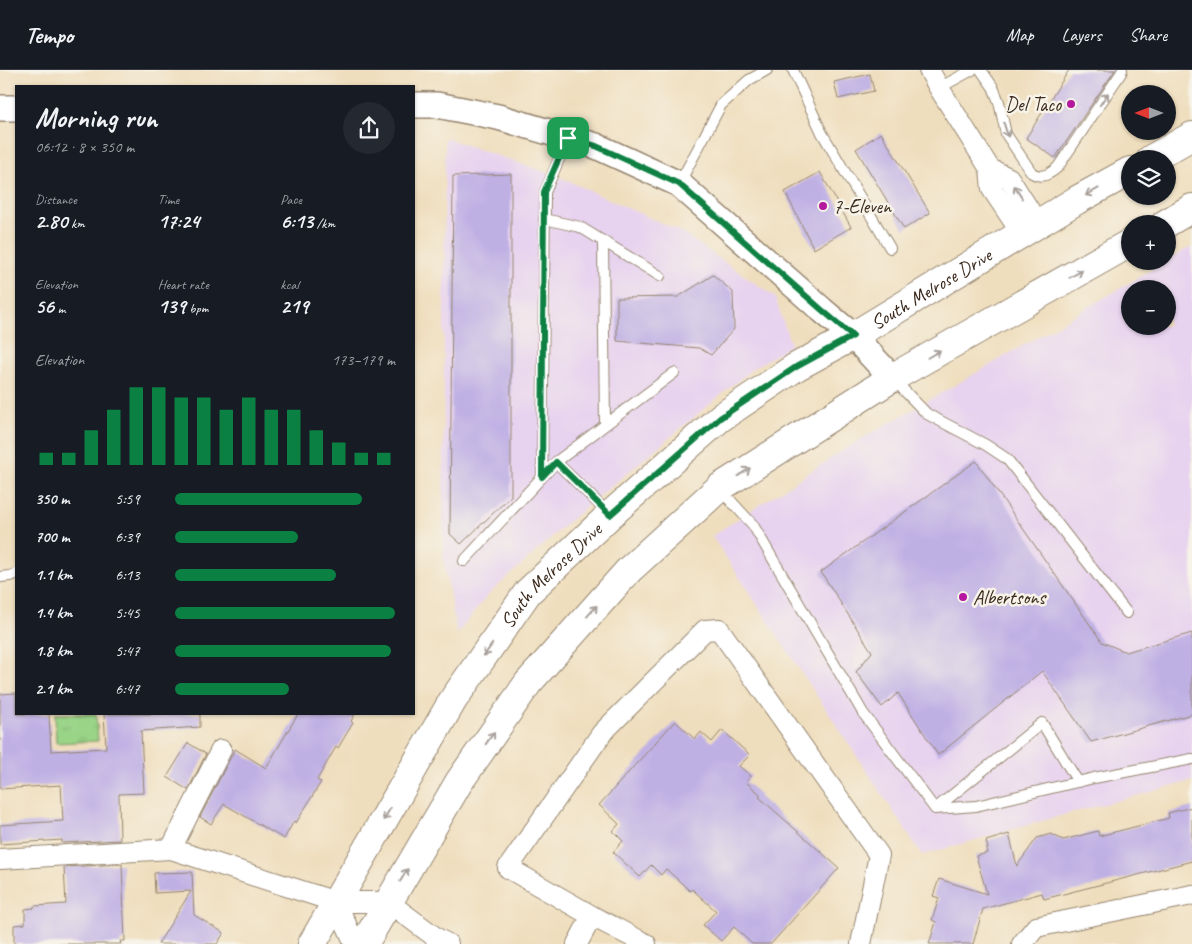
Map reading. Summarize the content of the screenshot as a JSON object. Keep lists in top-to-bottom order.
{
  "streets": {
    "main road": ["South Melrose Drive"]
  },
  "places": ["Del Taco", "7-Eleven", "Albertsons"],
  "north": "left",
  "page": {
    "header": "Tempo",
    "nav": ["Map", "Layers", "Share"],
    "map_buttons": ["+", "−"],
    "heading": ["Morning run", "06:12 · 8 × 350 m"],
    "stats": [
      ["Distance", "2.80 km"],
      ["Time", "17:24"],
      ["Pace", "6:13 /km"],
      ["Elevation", "56 m"],
      ["Heart rate", "139 bpm"],
      ["kcal", "219"]
    ],
    "chart": ["Elevation", "173–179 m"],
    "list": [
      {
        "name": "350 m",
        "note": "5:59"
      },
      {
        "name": "700 m",
        "note": "6:39"
      },
      {
        "name": "1.1 km",
        "note": "6:13"
      },
      {
        "name": "1.4 km",
        "note": "5:45"
      },
      {
        "name": "1.8 km",
        "note": "5:47"
      },
      {
        "name": "2.1 km",
        "note": "6:47"
      }
    ]
  }
}
